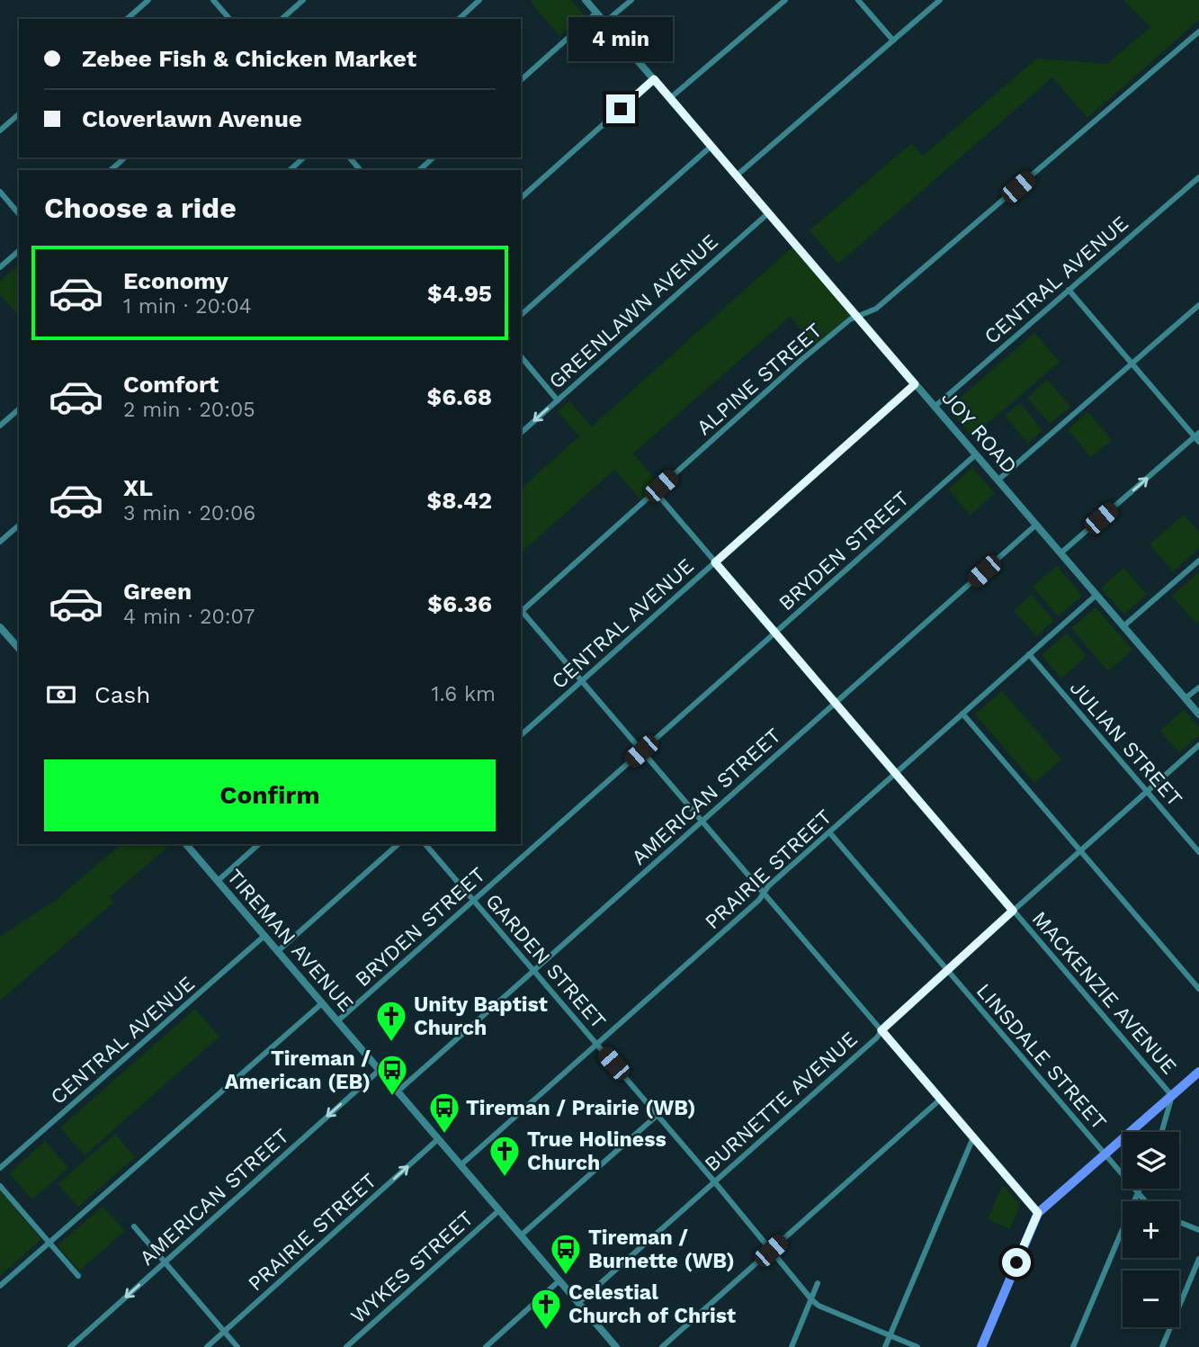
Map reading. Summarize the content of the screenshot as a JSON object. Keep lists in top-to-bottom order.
{
  "streets": {
    "street": [
      "CENTRAL AVENUE",
      "GREENLAWN AVENUE",
      "ALPINE STREET",
      "JOY ROAD",
      "BRYDEN STREET",
      "JULIAN STREET",
      "AMERICAN STREET",
      "PRAIRIE STREET",
      "TIREMAN AVENUE",
      "GARDEN STREET",
      "MACKENZIE AVENUE",
      "LINSDALE STREET",
      "BURNETTE AVENUE",
      "WYKES STREET"
    ]
  },
  "crossings": [
    ["CENTRAL AVENUE", "JOY ROAD"],
    ["CENTRAL AVENUE", "TIREMAN AVENUE"],
    ["CENTRAL AVENUE", "MACKENZIE AVENUE"],
    ["GREENLAWN AVENUE", "JOY ROAD"],
    ["ALPINE STREET", "JOY ROAD"],
    ["ALPINE STREET", "MACKENZIE AVENUE"],
    ["JOY ROAD", "BRYDEN STREET"],
    ["JOY ROAD", "AMERICAN STREET"],
    ["JOY ROAD", "PRAIRIE STREET"],
    ["BRYDEN STREET", "TIREMAN AVENUE"],
    ["BRYDEN STREET", "GARDEN STREET"],
    ["BRYDEN STREET", "MACKENZIE AVENUE"],
    ["JULIAN STREET", "PRAIRIE STREET"],
    ["JULIAN STREET", "BURNETTE AVENUE"],
    ["AMERICAN STREET", "TIREMAN AVENUE"],
    ["AMERICAN STREET", "GARDEN STREET"],
    ["AMERICAN STREET", "MACKENZIE AVENUE"],
    ["PRAIRIE STREET", "TIREMAN AVENUE"],
    ["PRAIRIE STREET", "GARDEN STREET"],
    ["PRAIRIE STREET", "MACKENZIE AVENUE"],
    ["PRAIRIE STREET", "LINSDALE STREET"],
    ["TIREMAN AVENUE", "BURNETTE AVENUE"],
    ["TIREMAN AVENUE", "WYKES STREET"],
    ["GARDEN STREET", "BURNETTE AVENUE"],
    ["MACKENZIE AVENUE", "BURNETTE AVENUE"],
    ["LINSDALE STREET", "BURNETTE AVENUE"]
  ],
  "places": {
    "church": ["Unity Baptist Church", "True Holiness Church", "Celestial Church of Christ"],
    "bus stop": ["Tireman / American (EB)", "Tireman / Prairie (WB)", "Tireman / Burnette (WB)"]
  },
  "page": {
    "bubble": "4 min",
    "banner": ["Zebee Fish & Chicken Market", "Cloverlawn Avenue"],
    "heading": "Choose a ride",
    "list": [
      {
        "name": "Economy",
        "note": "1 min · 20:04",
        "value": "$4.95"
      },
      {
        "name": "Comfort",
        "note": "2 min · 20:05",
        "value": "$6.68"
      },
      {
        "name": "XL",
        "note": "3 min · 20:06",
        "value": "$8.42"
      },
      {
        "name": "Green",
        "note": "4 min · 20:07",
        "value": "$6.36"
      }
    ],
    "pay": ["Cash", "1.6 km"],
    "buttons": "Confirm",
    "map_buttons": ["+", "−"]
  }
}
